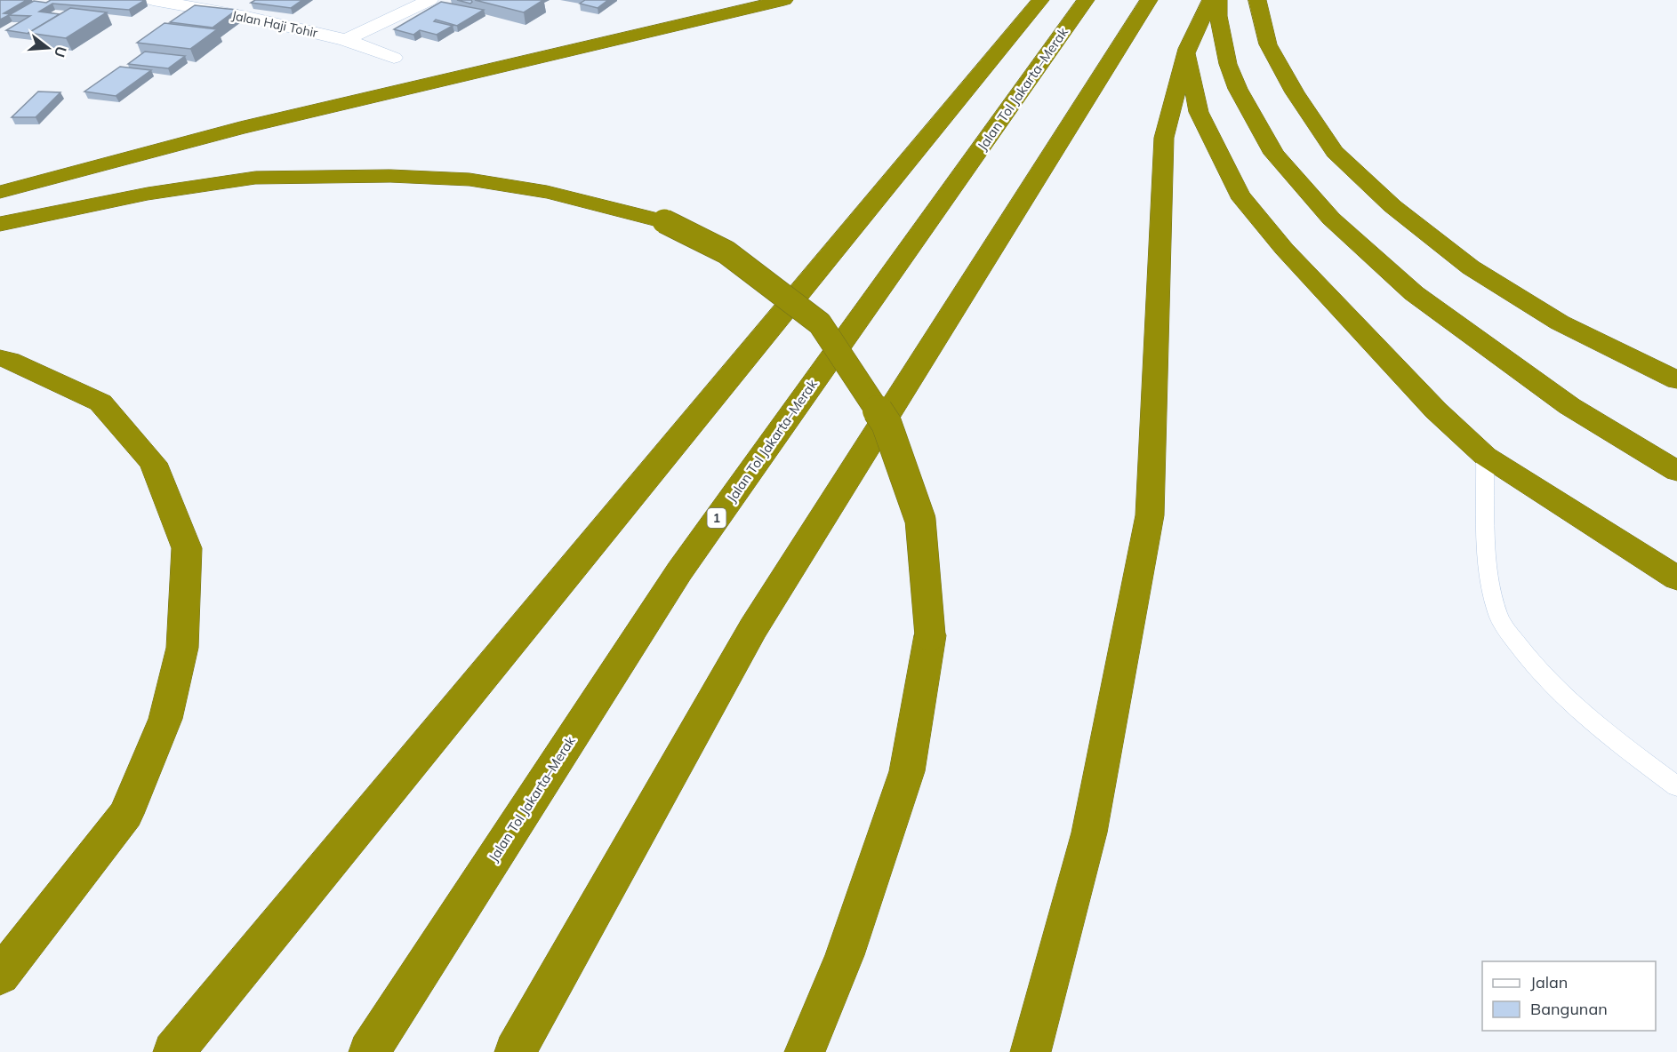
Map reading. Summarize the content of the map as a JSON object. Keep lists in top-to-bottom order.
{
  "streets": {
    "highway": ["Jalan Tol Jakarta–Merak", "1"],
    "street": ["Jalan Haji Tohir"]
  },
  "legend": ["Jalan", "Bangunan"],
  "north": "right"
}
